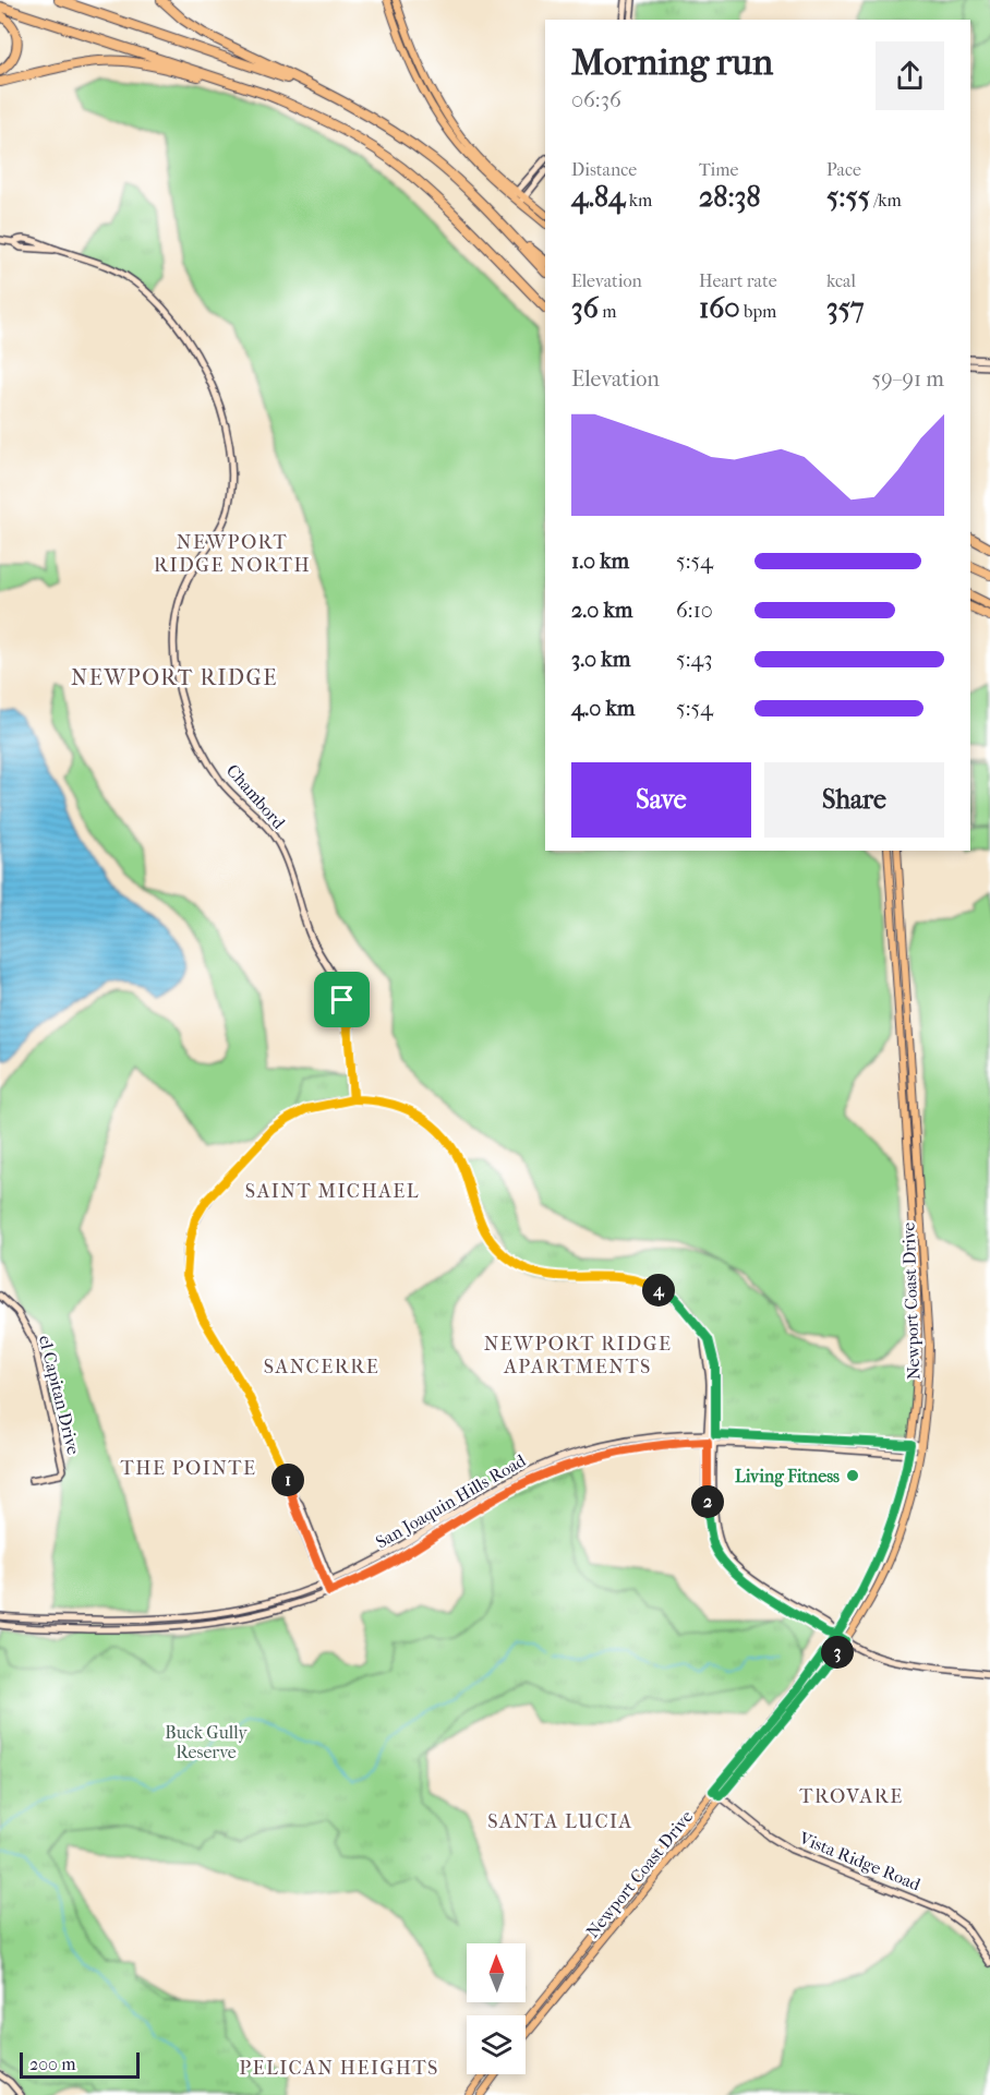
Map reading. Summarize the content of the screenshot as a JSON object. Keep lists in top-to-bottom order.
{
  "streets": {
    "main road": ["Newport Coast Drive"],
    "street": [
      "Chambord",
      "el Capitan Drive",
      "San Joaquin Hills Road",
      "Vista Ridge Road"
    ]
  },
  "crossings": [
    ["Newport Coast Drive", "San Joaquin Hills Road"],
    ["Newport Coast Drive", "Vista Ridge Road"]
  ],
  "districts": [
    "NEWPORT RIDGE NORTH",
    "NEWPORT RIDGE",
    "SAINT MICHAEL",
    "NEWPORT RIDGE APARTMENTS",
    "SANCERRE",
    "THE POINTE",
    "TROVARE",
    "SANTA LUCIA",
    "PELICAN HEIGHTS"
  ],
  "parks": ["Buck Gully Reserve"],
  "places": ["Living Fitness"],
  "scale_bar": "200 m",
  "north": "top",
  "page": {
    "heading": ["Morning run", "06:36"],
    "stats": [
      ["Distance", "4.84 km"],
      ["Time", "28:38"],
      ["Pace", "5:55 /km"],
      ["Elevation", "36 m"],
      ["Heart rate", "160 bpm"],
      ["kcal", "357"]
    ],
    "chart": ["Elevation", "59–91 m"],
    "list": [
      {
        "name": "1.0 km",
        "note": "5:54"
      },
      {
        "name": "2.0 km",
        "note": "6:10"
      },
      {
        "name": "3.0 km",
        "note": "5:43"
      },
      {
        "name": "4.0 km",
        "note": "5:54"
      }
    ],
    "buttons": ["Save", "Share"],
    "pins": [
      "4",
      "1",
      "2",
      "3"
    ],
    "scale": "200 m"
  }
}
